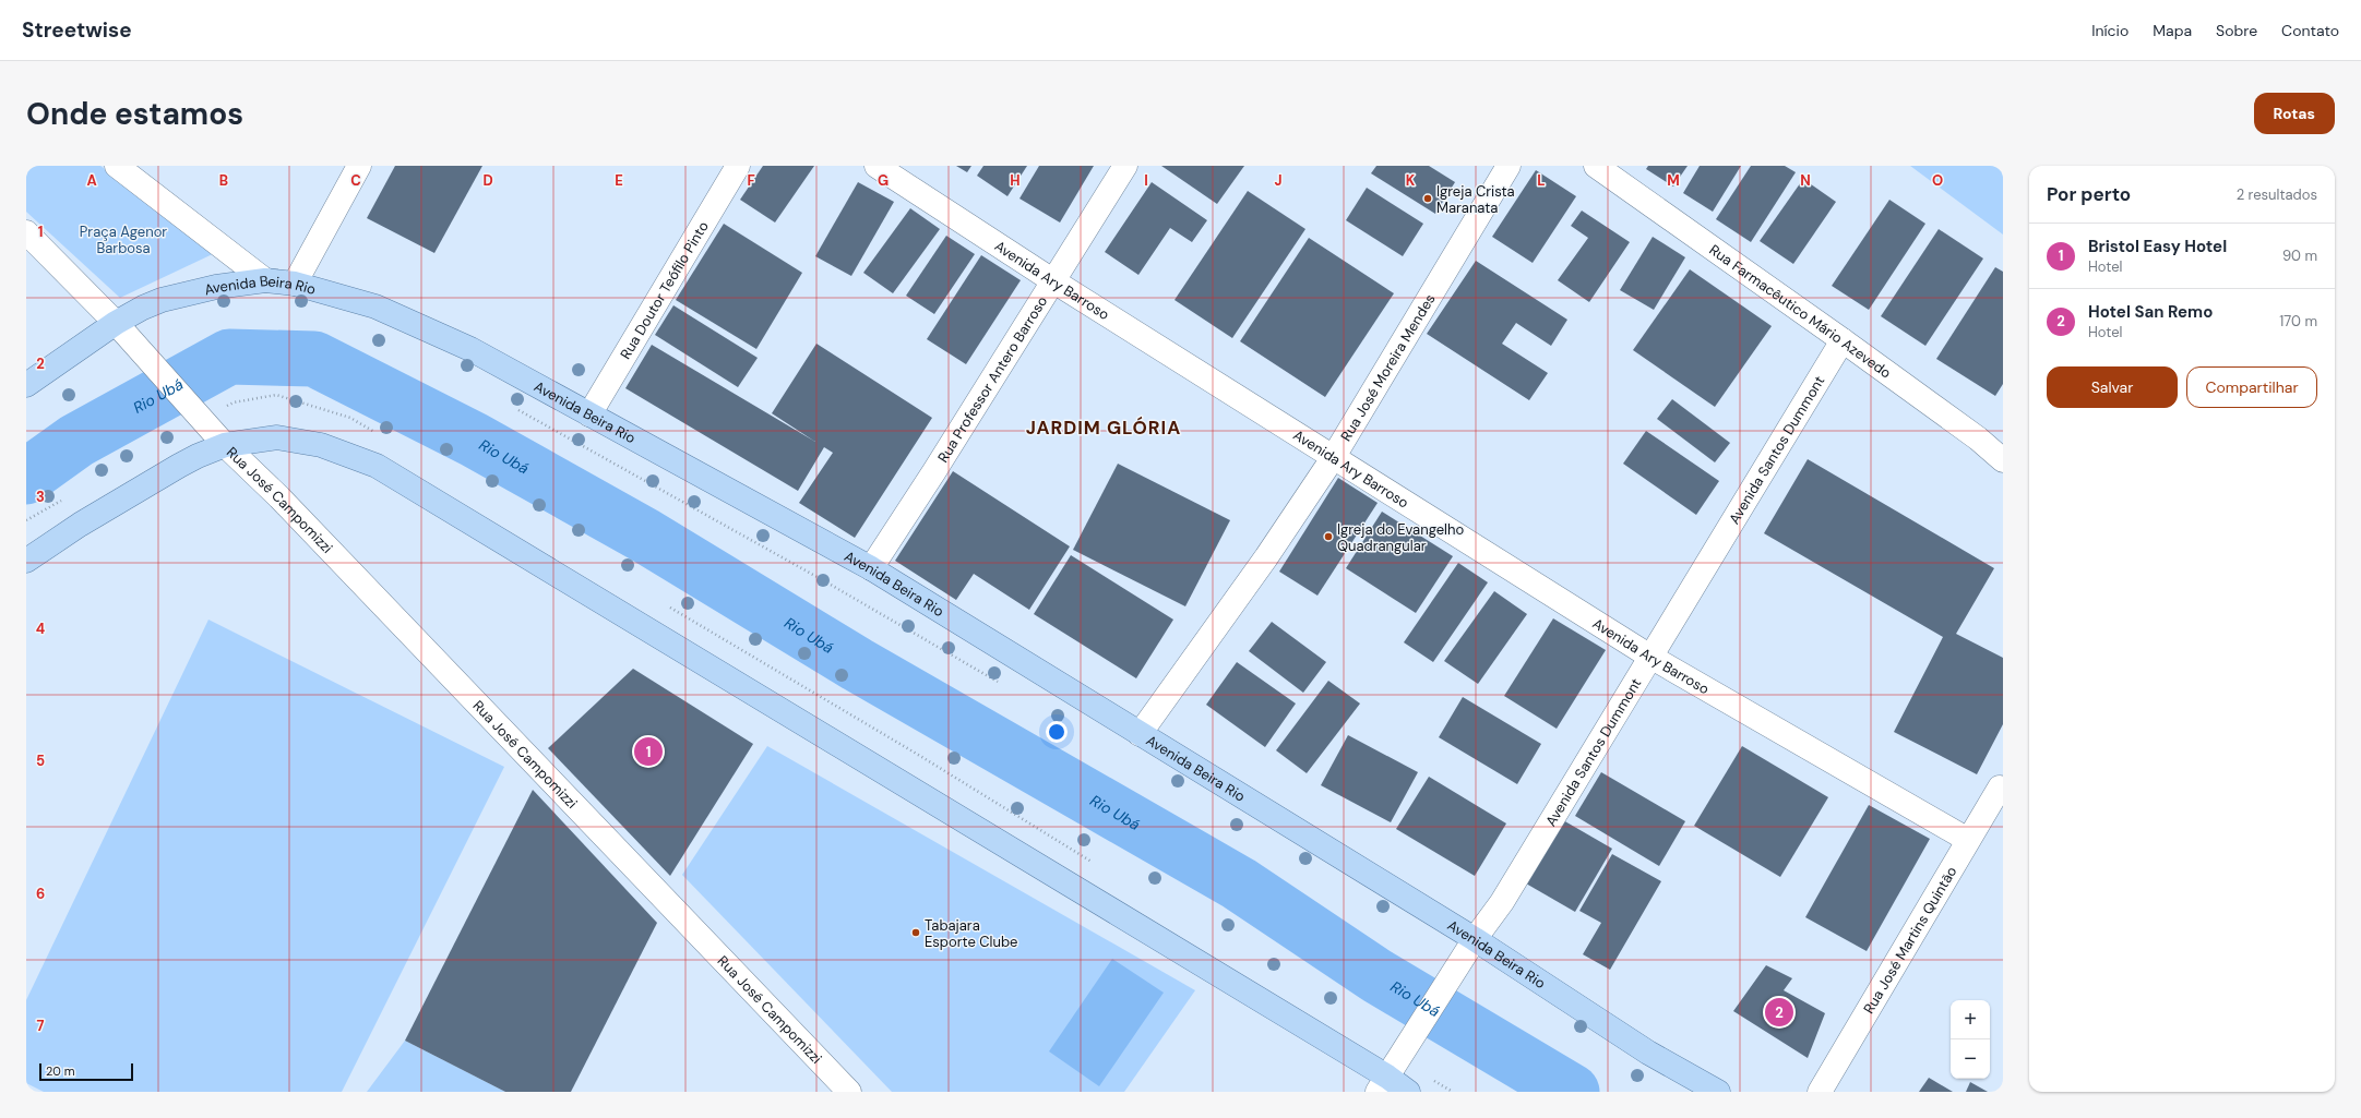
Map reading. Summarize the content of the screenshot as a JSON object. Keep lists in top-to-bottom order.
{
  "streets": {
    "main road": ["Avenida Beira Rio"],
    "street": [
      "Avenida Ary Barroso",
      "Rua Doutor Teófilo Pinto",
      "Rua Farmacêutico Mário Azevedo",
      "Rua José Moreira Mendes",
      "Rua Professor Antero Barroso",
      "Avenida Santos Dummont",
      "Rua José Campomizzi",
      "Rua José Martins Quintão"
    ]
  },
  "crossings": [
    ["Avenida Ary Barroso", "Rua José Moreira Mendes"],
    ["Avenida Ary Barroso", "Rua Professor Antero Barroso"],
    ["Avenida Ary Barroso", "Avenida Santos Dummont"],
    ["Avenida Ary Barroso", "Rua José Martins Quintão"],
    ["Rua Doutor Teófilo Pinto", "Avenida Beira Rio"],
    ["Avenida Beira Rio", "Rua José Moreira Mendes"],
    ["Avenida Beira Rio", "Rua Professor Antero Barroso"],
    ["Avenida Beira Rio", "Avenida Santos Dummont"],
    ["Avenida Beira Rio", "Rua José Campomizzi"],
    ["Rua Farmacêutico Mário Azevedo", "Avenida Santos Dummont"]
  ],
  "districts": ["JARDIM GLÓRIA"],
  "water": ["Rio Ubá"],
  "parks": ["Praça Agenor Barbosa"],
  "places": ["Igreja Crista Maranata", "Igreja do Evangelho Quadrangular", "Tabajara Esporte Clube"],
  "scale_bar": "20 m",
  "page": {
    "header": "Streetwise",
    "nav": [
      "Início",
      "Mapa",
      "Sobre",
      "Contato"
    ],
    "buttons": [
      "Rotas",
      ["Salvar", "Compartilhar"]
    ],
    "title": "Onde estamos",
    "heading": ["Por perto", "2 resultados"],
    "list": [
      {
        "mark": "1",
        "name": "Bristol Easy Hotel",
        "note": "Hotel",
        "value": "90 m"
      },
      {
        "mark": "2",
        "name": "Hotel San Remo",
        "note": "Hotel",
        "value": "170 m"
      }
    ],
    "pins": ["1", "2"],
    "map_buttons": ["+", "−"],
    "scale": "20 m"
  },
  "grid": {
    "columns": [
      "A",
      "B",
      "C",
      "D",
      "E",
      "F",
      "G",
      "H",
      "I",
      "J",
      "K",
      "L",
      "M",
      "N",
      "O"
    ],
    "rows": [
      "1",
      "2",
      "3",
      "4",
      "5",
      "6",
      "7"
    ]
  }
}
